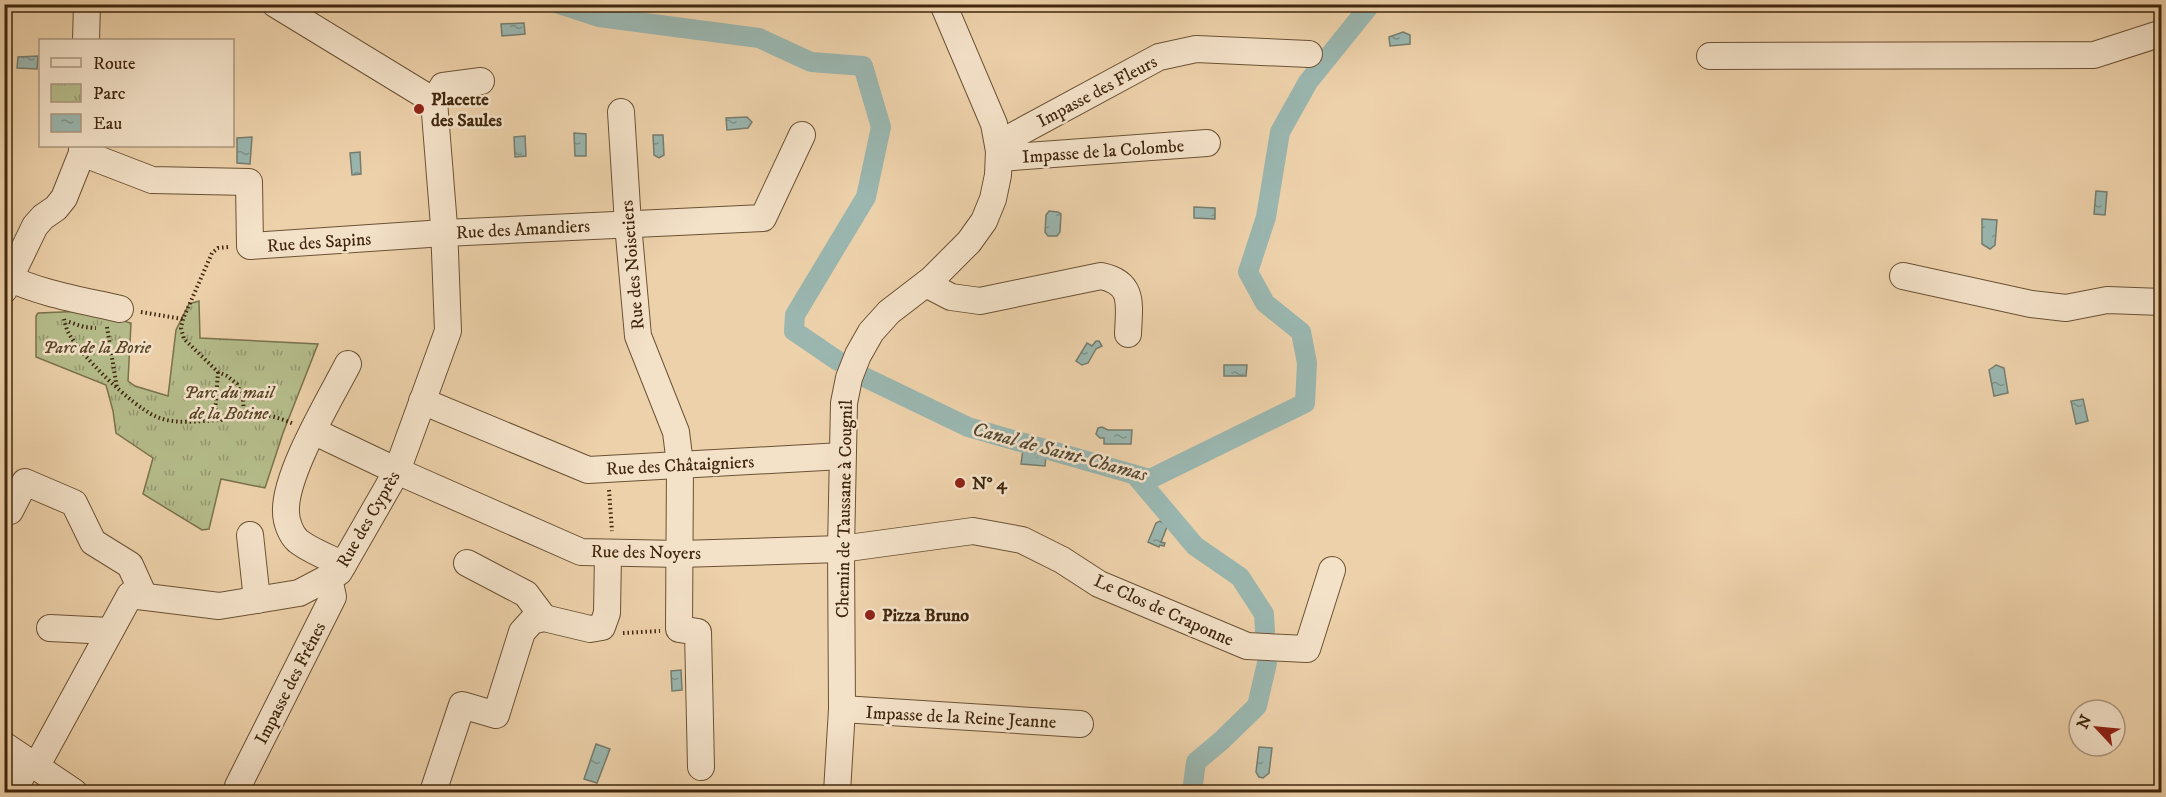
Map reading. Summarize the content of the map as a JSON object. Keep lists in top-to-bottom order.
{
  "streets": {
    "street": [
      "Impasse des Fleurs",
      "Impasse de la Colombe",
      "Rue des Amandiers",
      "Rue des Sapins",
      "Rue des Noisetiers",
      "Rue des Châtaigniers",
      "Chemin de Taussane à Cougnil",
      "Rue des Cyprès",
      "Rue des Noyers",
      "Le Clos de Craponne",
      "Impasse des Frênes",
      "Impasse de la Reine Jeanne"
    ]
  },
  "crossings": [
    ["Impasse des Fleurs", "Impasse de la Colombe"],
    ["Impasse des Fleurs", "Chemin de Taussane à Cougnil"],
    ["Impasse de la Colombe", "Chemin de Taussane à Cougnil"],
    ["Rue des Amandiers", "Rue des Sapins"],
    ["Rue des Amandiers", "Rue des Noisetiers"],
    ["Rue des Amandiers", "Rue des Cyprès"],
    ["Rue des Sapins", "Rue des Cyprès"],
    ["Rue des Noisetiers", "Rue des Châtaigniers"],
    ["Rue des Noisetiers", "Rue des Noyers"],
    ["Rue des Châtaigniers", "Chemin de Taussane à Cougnil"],
    ["Rue des Châtaigniers", "Rue des Cyprès"],
    ["Chemin de Taussane à Cougnil", "Rue des Noyers"],
    ["Chemin de Taussane à Cougnil", "Le Clos de Craponne"],
    ["Chemin de Taussane à Cougnil", "Impasse de la Reine Jeanne"],
    ["Rue des Cyprès", "Rue des Noyers"],
    ["Rue des Cyprès", "Impasse des Frênes"],
    ["Rue des Noyers", "Le Clos de Craponne"]
  ],
  "water": ["Canal de Saint-Chamas"],
  "parks": ["Parc de la Borie", "Parc du mail de la Botine"],
  "places": ["Placette des Saules", "N° 4", "Pizza Bruno"],
  "legend": ["Route", "Parc", "Eau"],
  "north": "top left"
}
